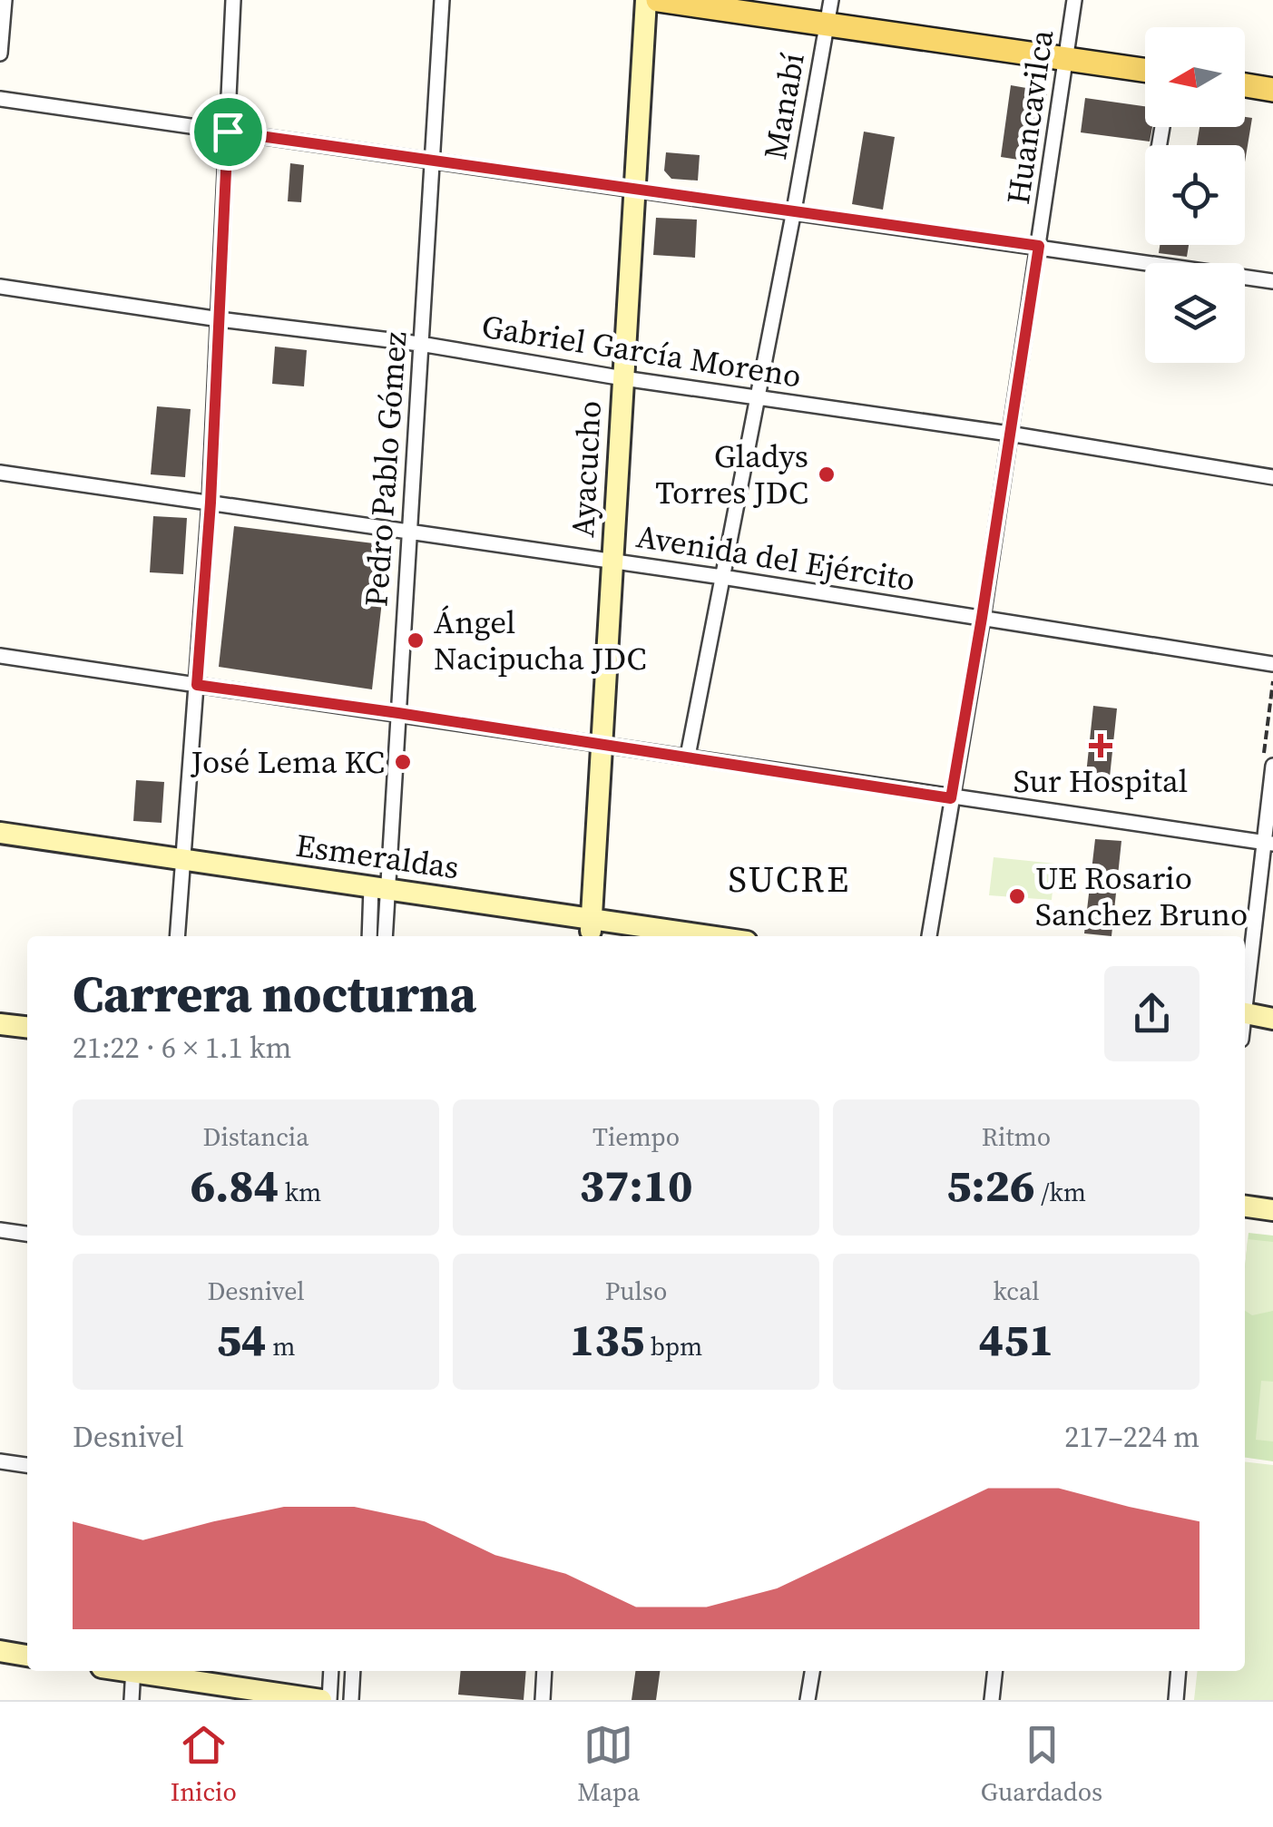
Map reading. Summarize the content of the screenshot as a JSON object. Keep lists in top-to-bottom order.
{
  "streets": {
    "main road": ["Ayacucho", "Esmeraldas"],
    "street": [
      "Manabí",
      "Huancavilca",
      "Gabriel García Moreno",
      "Pedro Pablo Gómez",
      "Avenida del Ejército"
    ]
  },
  "crossings": [
    ["Manabí", "Gabriel García Moreno"],
    ["Manabí", "Avenida del Ejército"],
    ["Huancavilca", "Gabriel García Moreno"],
    ["Huancavilca", "Avenida del Ejército"],
    ["Gabriel García Moreno", "Pedro Pablo Gómez"],
    ["Gabriel García Moreno", "Ayacucho"],
    ["Pedro Pablo Gómez", "Avenida del Ejército"],
    ["Pedro Pablo Gómez", "Esmeraldas"],
    ["Ayacucho", "Avenida del Ejército"],
    ["Ayacucho", "Esmeraldas"]
  ],
  "districts": ["SUCRE"],
  "places": {
    "other": [
      "Gladys Torres JDC",
      "Ángel Nacipucha JDC",
      "José Lema KC",
      "UE Rosario Sanchez Bruno"
    ],
    "health": ["Sur Hospital"]
  },
  "north": "left",
  "page": {
    "heading": ["Carrera nocturna", "21:22 · 6 × 1.1 km"],
    "stats": [
      ["Distancia", "6.84 km"],
      ["Tiempo", "37:10"],
      ["Ritmo", "5:26 /km"],
      ["Desnivel", "54 m"],
      ["Pulso", "135 bpm"],
      ["kcal", "451"]
    ],
    "chart": ["Desnivel", "217–224 m"],
    "tabs": ["Inicio", "Mapa", "Guardados"]
  }
}
